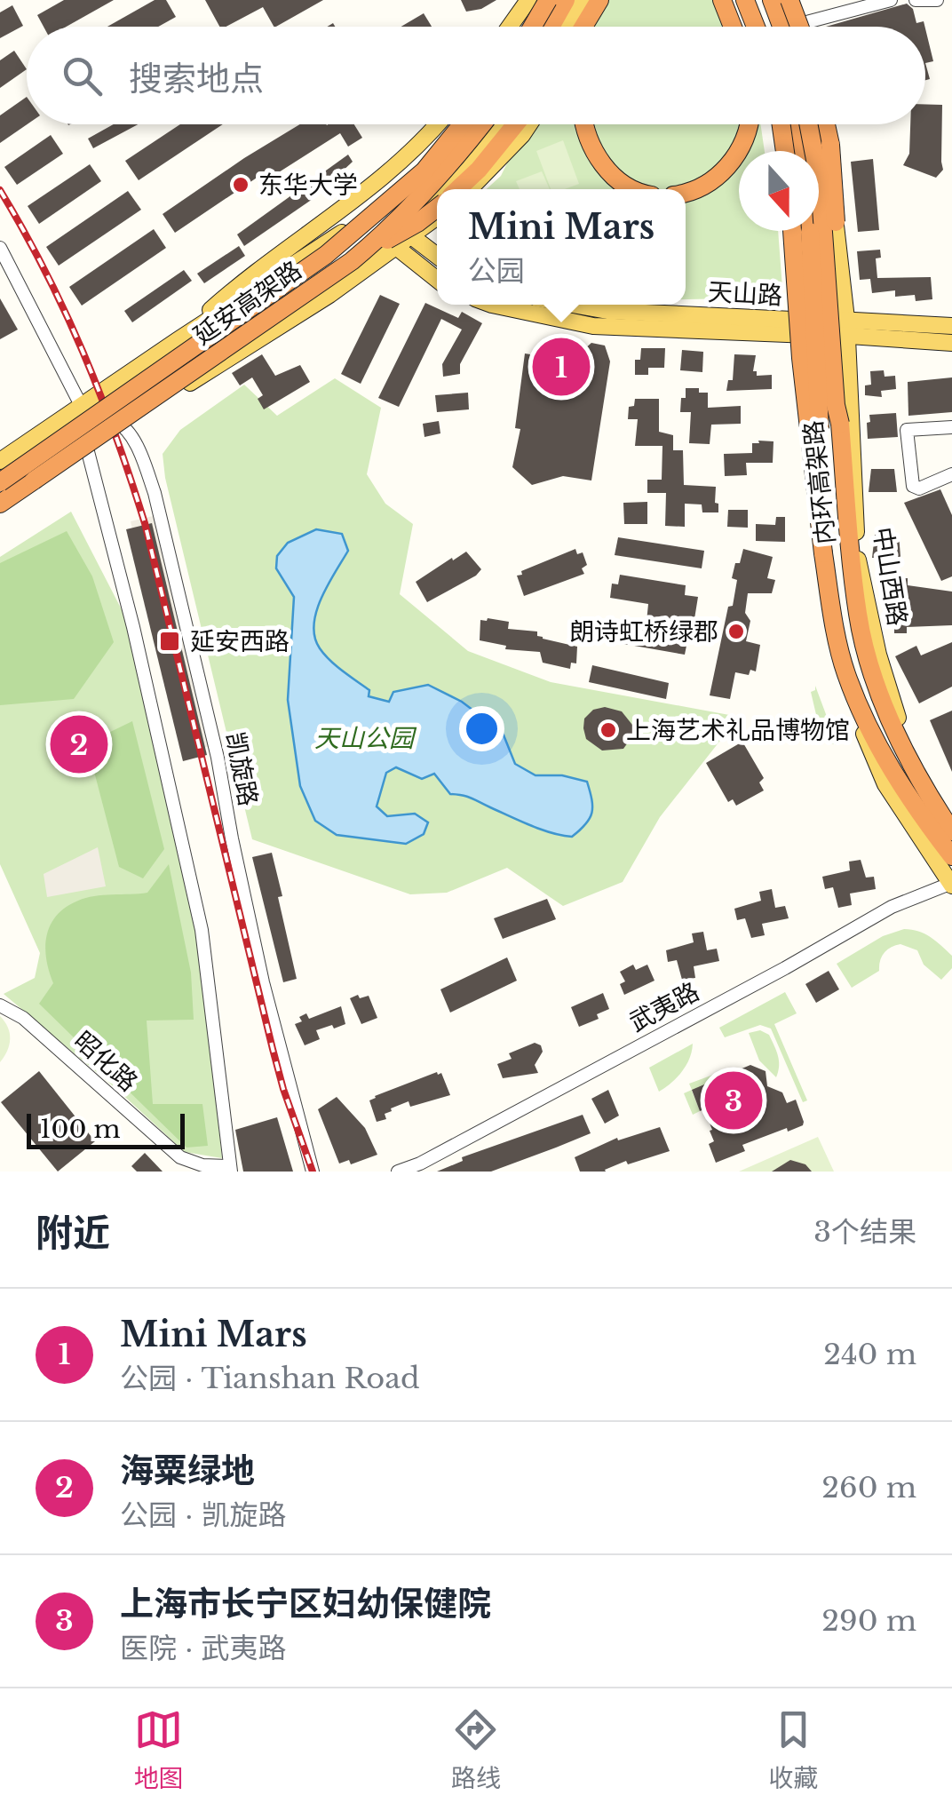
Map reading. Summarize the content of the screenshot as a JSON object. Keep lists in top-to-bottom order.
{
  "streets": {
    "highway": ["延安高架路", "内环高架路"],
    "main road": ["天山路", "中山西路"],
    "street": ["凯旋路", "武夷路", "昭化路"]
  },
  "crossings": [
    ["内环高架路", "中山西路"]
  ],
  "parks": ["天山公园"],
  "places": {
    "other": ["东华大学", "朗诗虹桥绿郡", "上海艺术礼品博物馆"],
    "transit": ["延安西路"]
  },
  "scale_bar": "100 m",
  "north": "bottom",
  "page": {
    "search": "搜索地点",
    "popup": ["Mini Mars", "公园"],
    "pins": ["1", "2", "3"],
    "scale": "100 m",
    "heading": ["附近", "3个结果"],
    "list": [
      {
        "mark": "1",
        "name": "Mini Mars",
        "note": "公园 · Tianshan Road",
        "value": "240 m"
      },
      {
        "mark": "2",
        "name": "海粟绿地",
        "note": "公园 · 凯旋路",
        "value": "260 m"
      },
      {
        "mark": "3",
        "name": "上海市长宁区妇幼保健院",
        "note": "医院 · 武夷路",
        "value": "290 m"
      }
    ],
    "nav": ["地图", "路线", "收藏"]
  }
}
